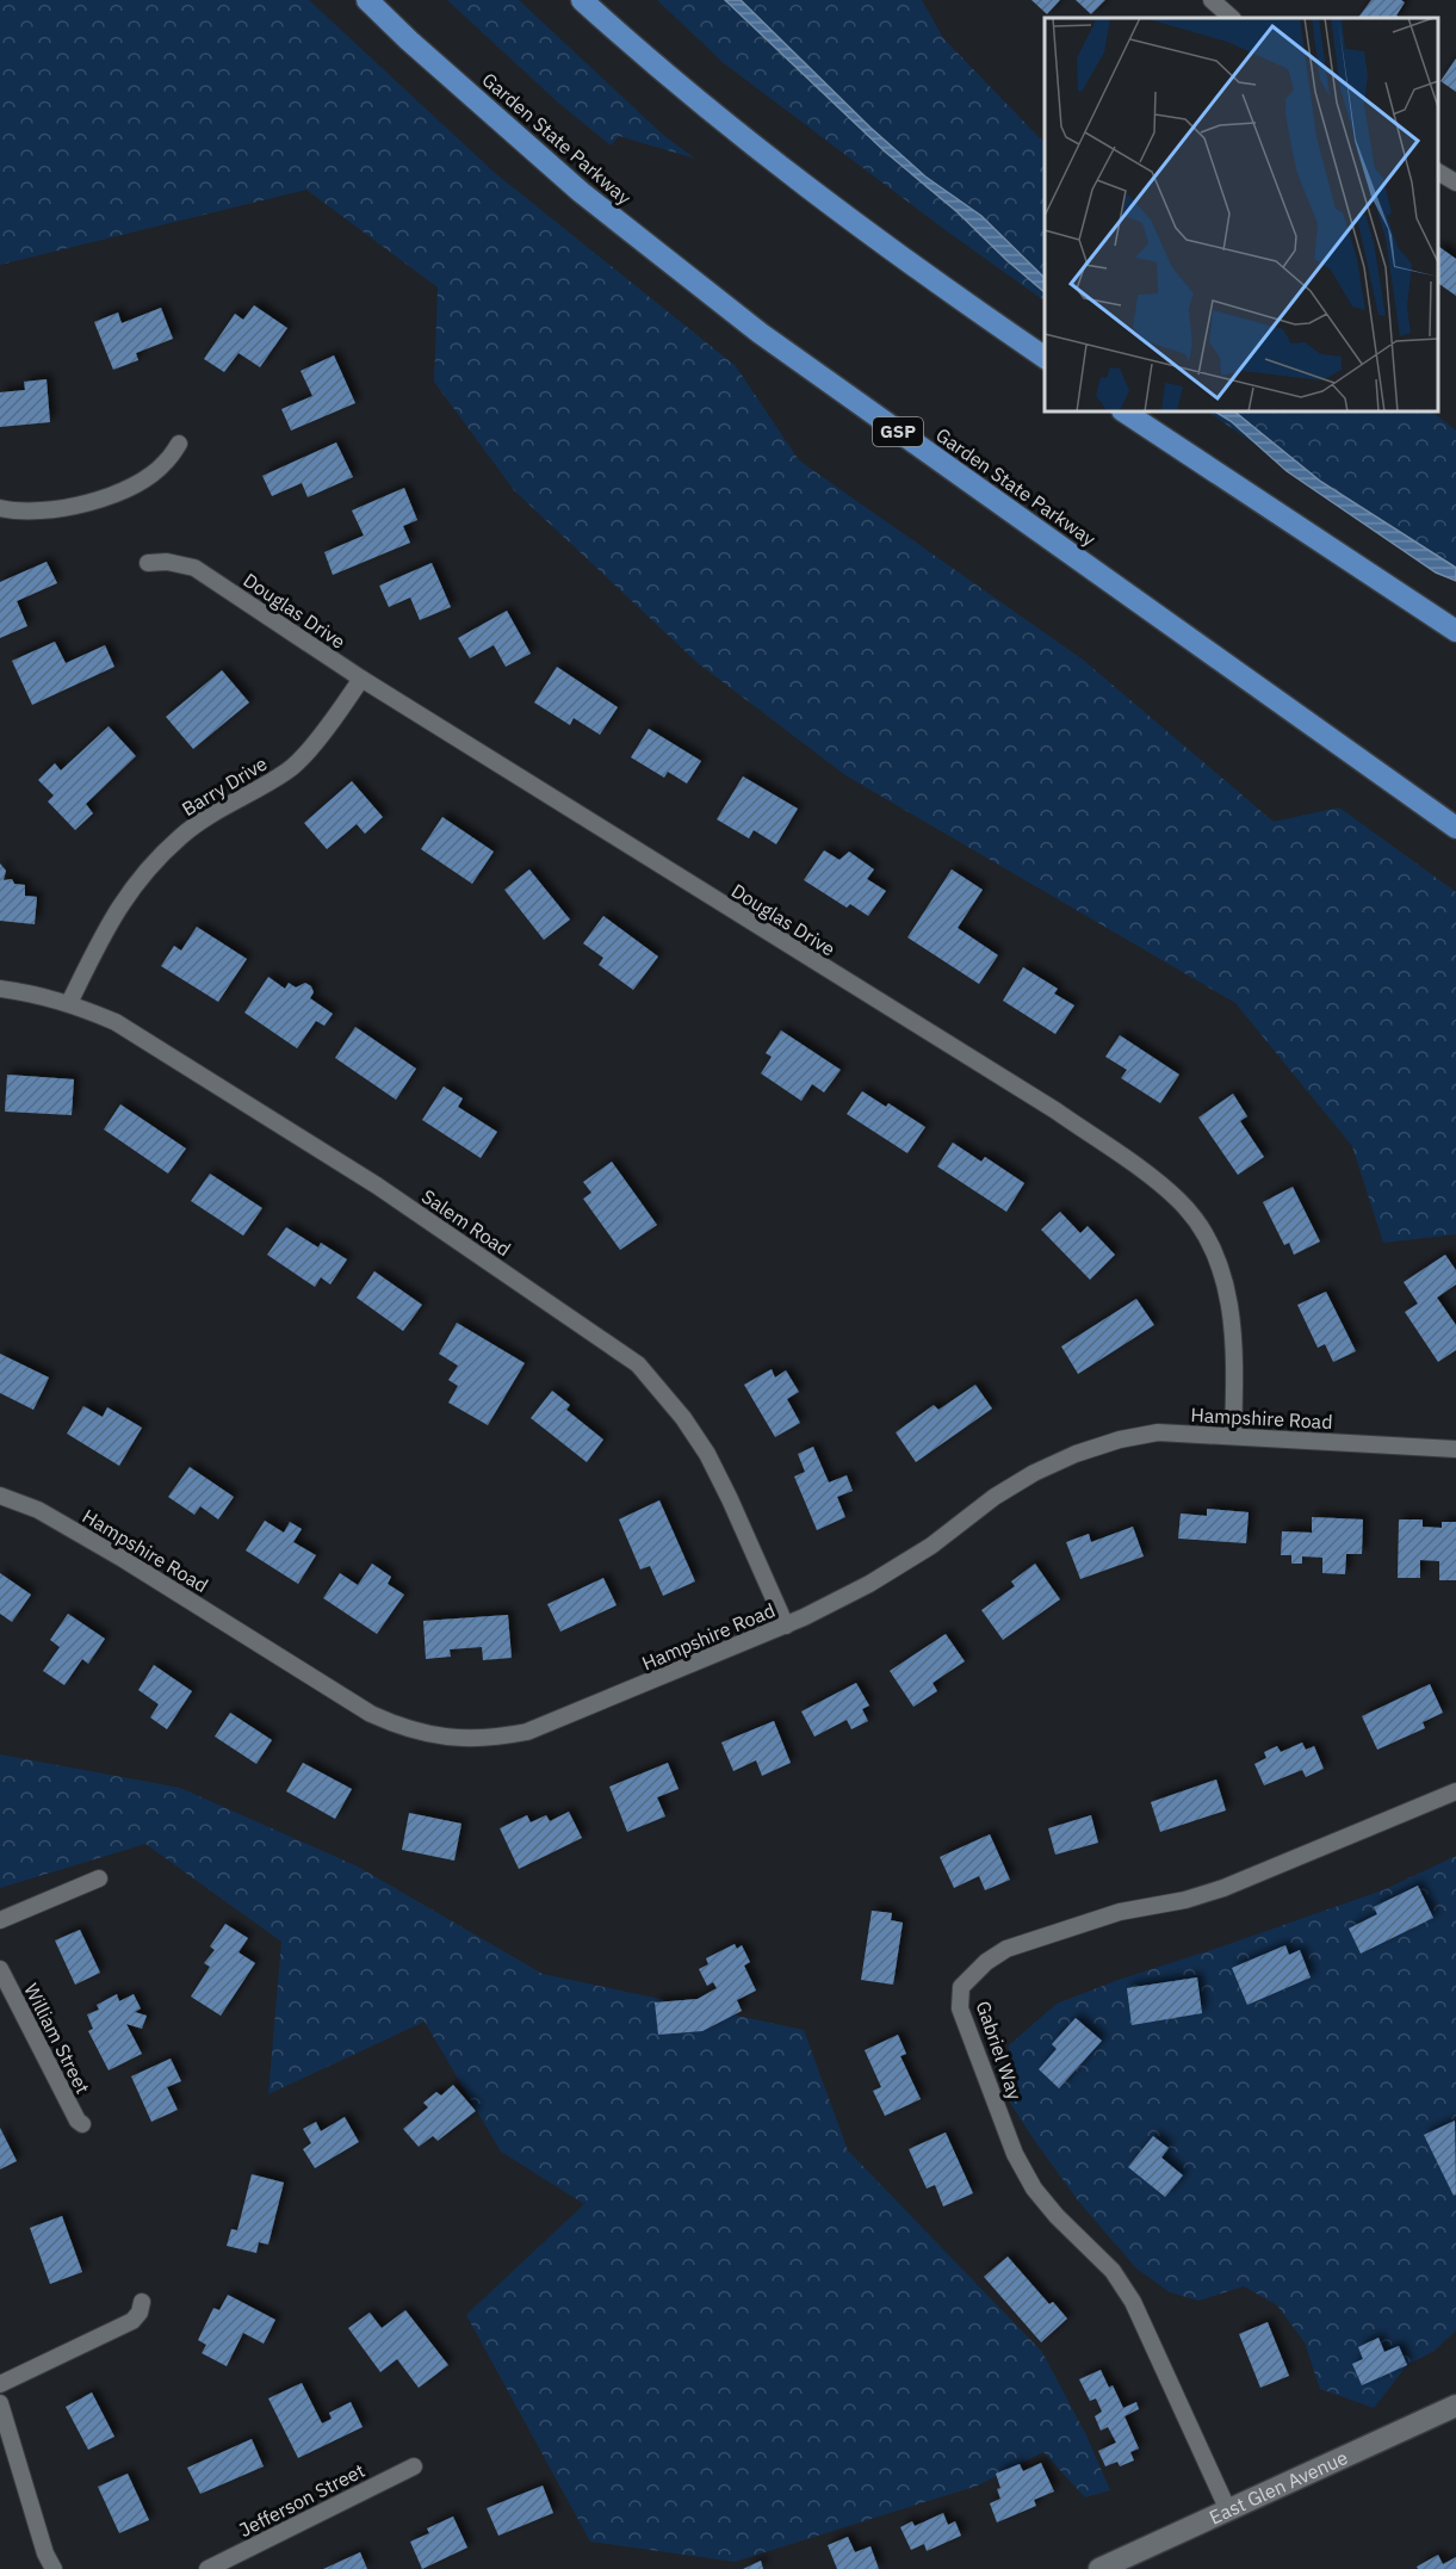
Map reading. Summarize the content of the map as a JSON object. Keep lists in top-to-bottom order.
{
  "streets": {
    "highway": ["Garden State Parkway", "GSP"],
    "street": [
      "Douglas Drive",
      "Barry Drive",
      "Salem Road",
      "Hampshire Road",
      "William Street",
      "Gabriel Way",
      "East Glen Avenue",
      "Jefferson Street"
    ]
  },
  "crossings": [
    ["Douglas Drive", "Barry Drive"],
    ["Douglas Drive", "Hampshire Road"],
    ["Barry Drive", "Salem Road"],
    ["Salem Road", "Hampshire Road"],
    ["Gabriel Way", "East Glen Avenue"]
  ]
}
